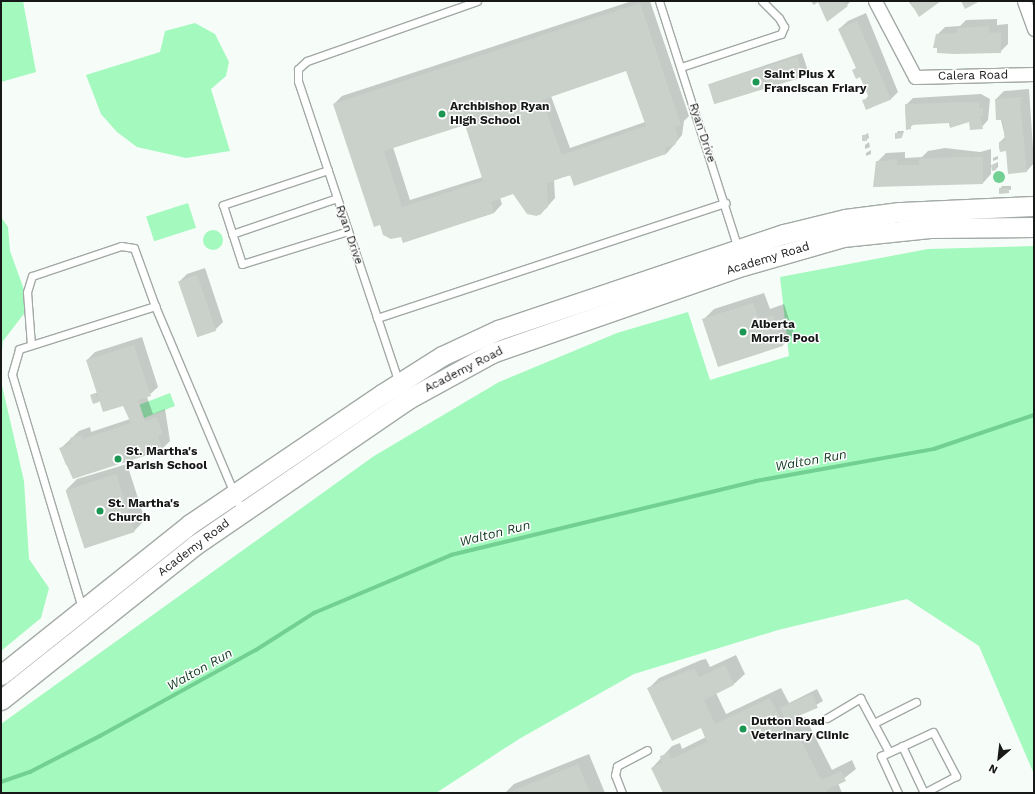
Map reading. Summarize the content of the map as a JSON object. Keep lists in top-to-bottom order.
{
  "streets": {
    "main road": ["Academy Road"],
    "street": ["Calera Road"],
    "lane": ["Ryan Drive"]
  },
  "crossings": [
    ["Ryan Drive", "Academy Road"]
  ],
  "water": ["Walton Run"],
  "places": [
    "Saint Pius X Franciscan Friary",
    "Archbishop Ryan High School",
    "Alberta Morris Pool",
    "St. Martha's Parish School",
    "St. Martha's Church",
    "Dutton Road Veterinary Clinic"
  ],
  "north": "bottom left"
}
